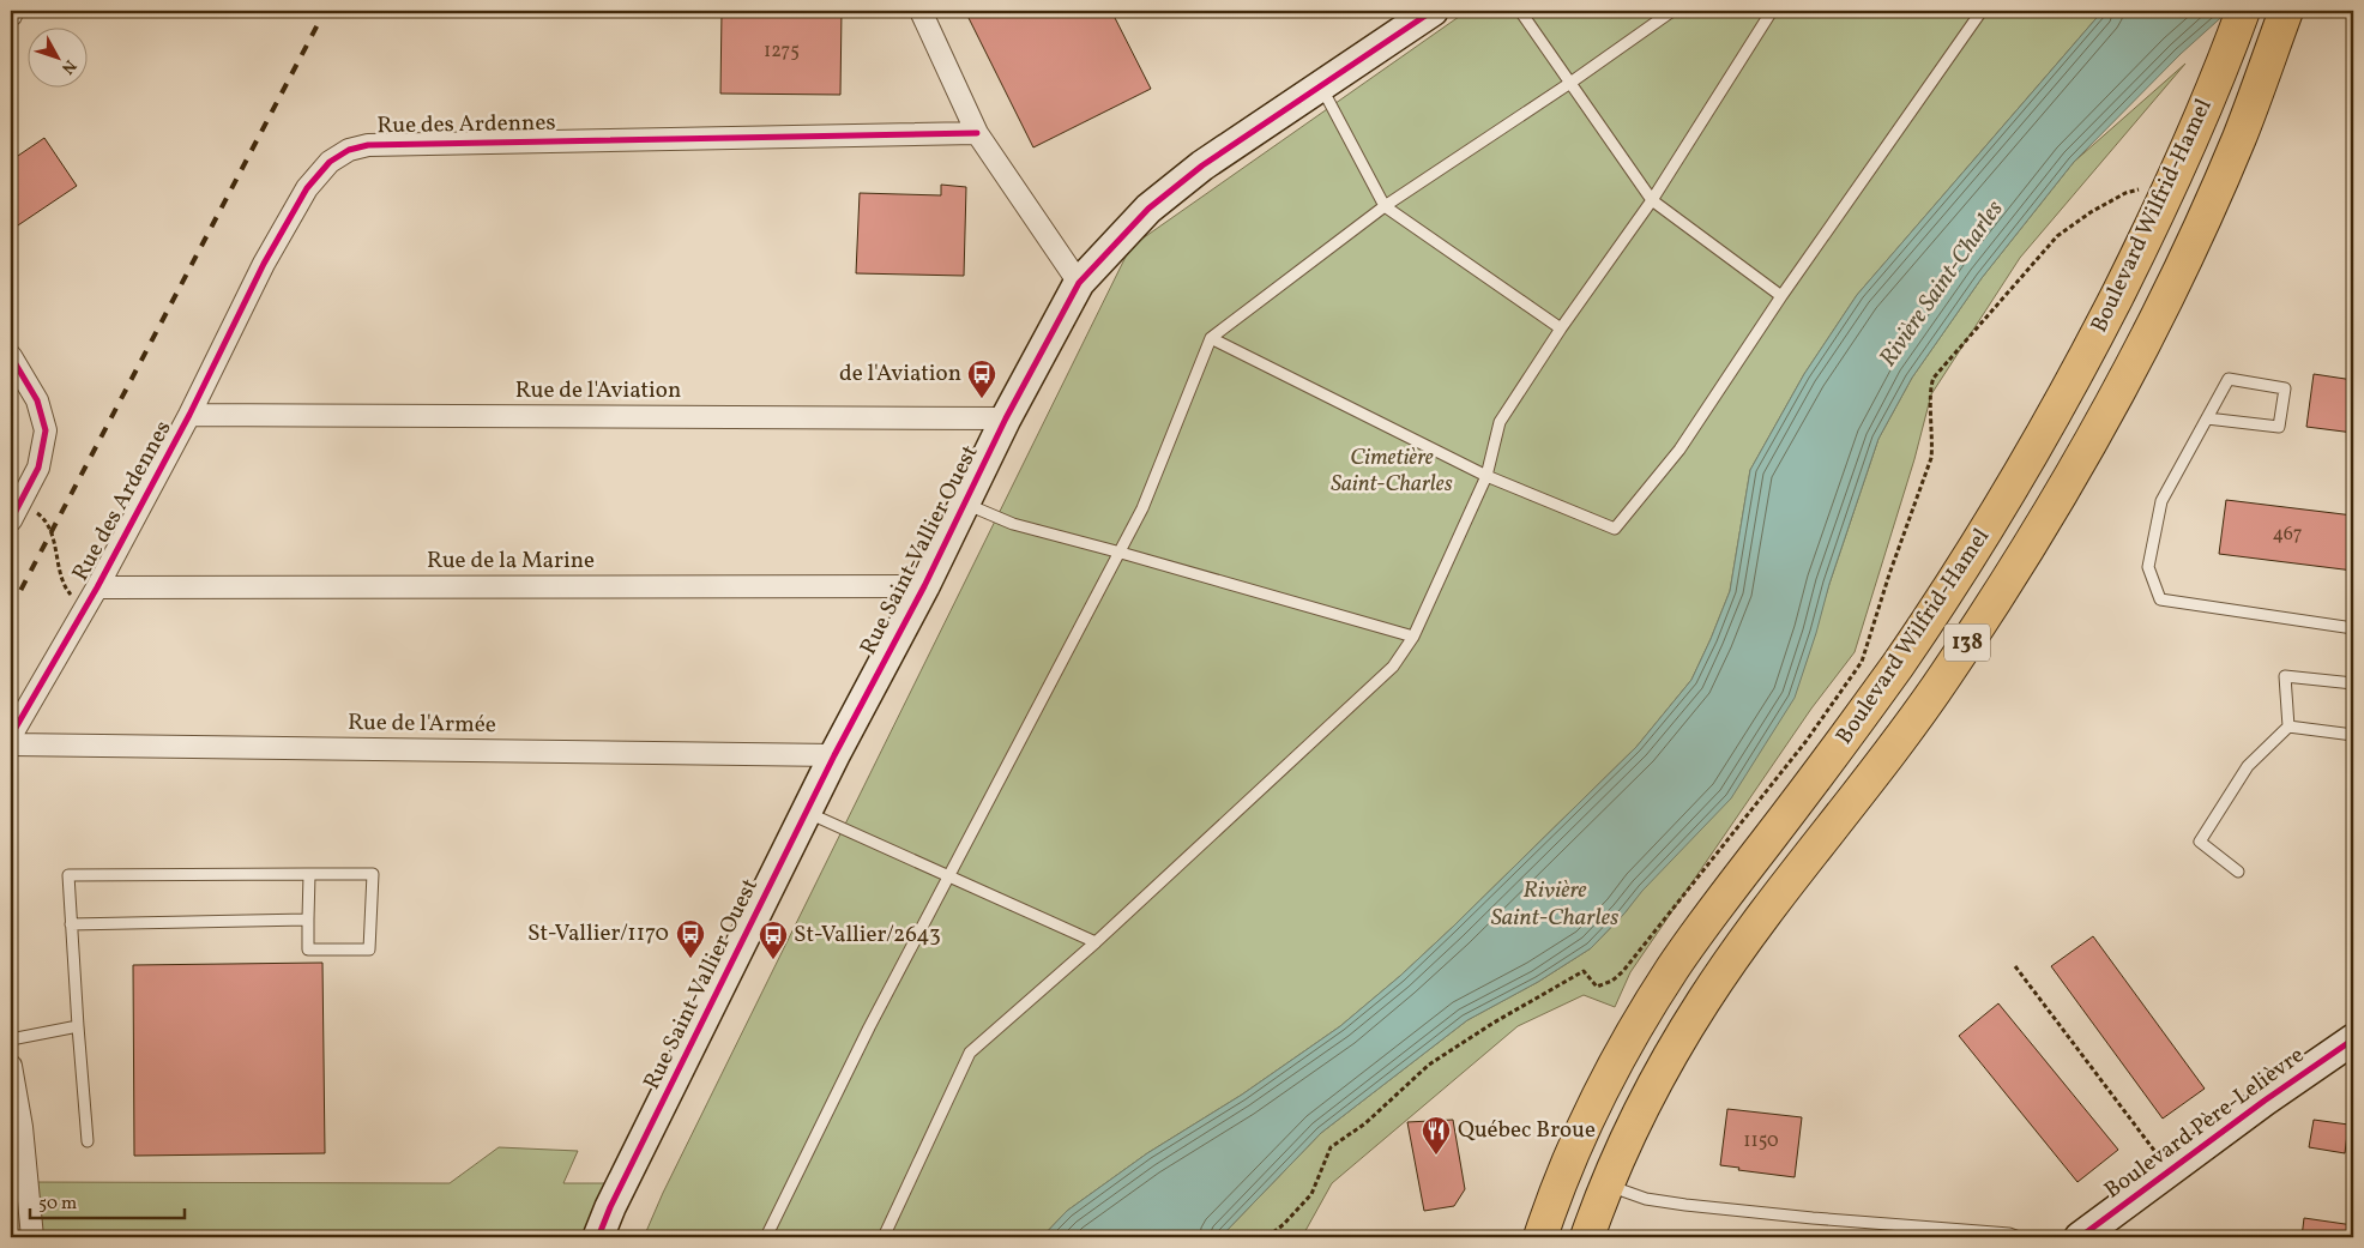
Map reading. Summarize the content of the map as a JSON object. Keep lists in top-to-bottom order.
{
  "streets": {
    "main road": ["Boulevard Wilfrid-Hamel", "138"],
    "street": [
      "Rue des Ardennes",
      "Rue de l'Aviation",
      "Rue Saint-Vallier Ouest",
      "Rue de la Marine",
      "Rue de l'Armée",
      "Boulevard Père-Lelièvre"
    ]
  },
  "crossings": [
    ["Rue des Ardennes", "Rue de l'Aviation"],
    ["Rue des Ardennes", "Rue de la Marine"],
    ["Rue de l'Aviation", "Rue Saint-Vallier Ouest"],
    ["Rue Saint-Vallier Ouest", "Rue de la Marine"],
    ["Rue Saint-Vallier Ouest", "Rue de l'Armée"]
  ],
  "water": ["Rivière Saint-Charles"],
  "parks": ["Cimetière Saint-Charles"],
  "places": {
    "bus stop": ["de l'Aviation", "St-Vallier/1170", "St-Vallier/2643"],
    "restaurant": ["Québec Broue"]
  },
  "house_numbers": ["1275", "467", "1150"],
  "scale_bar": "50 m",
  "north": "bottom right"
}
